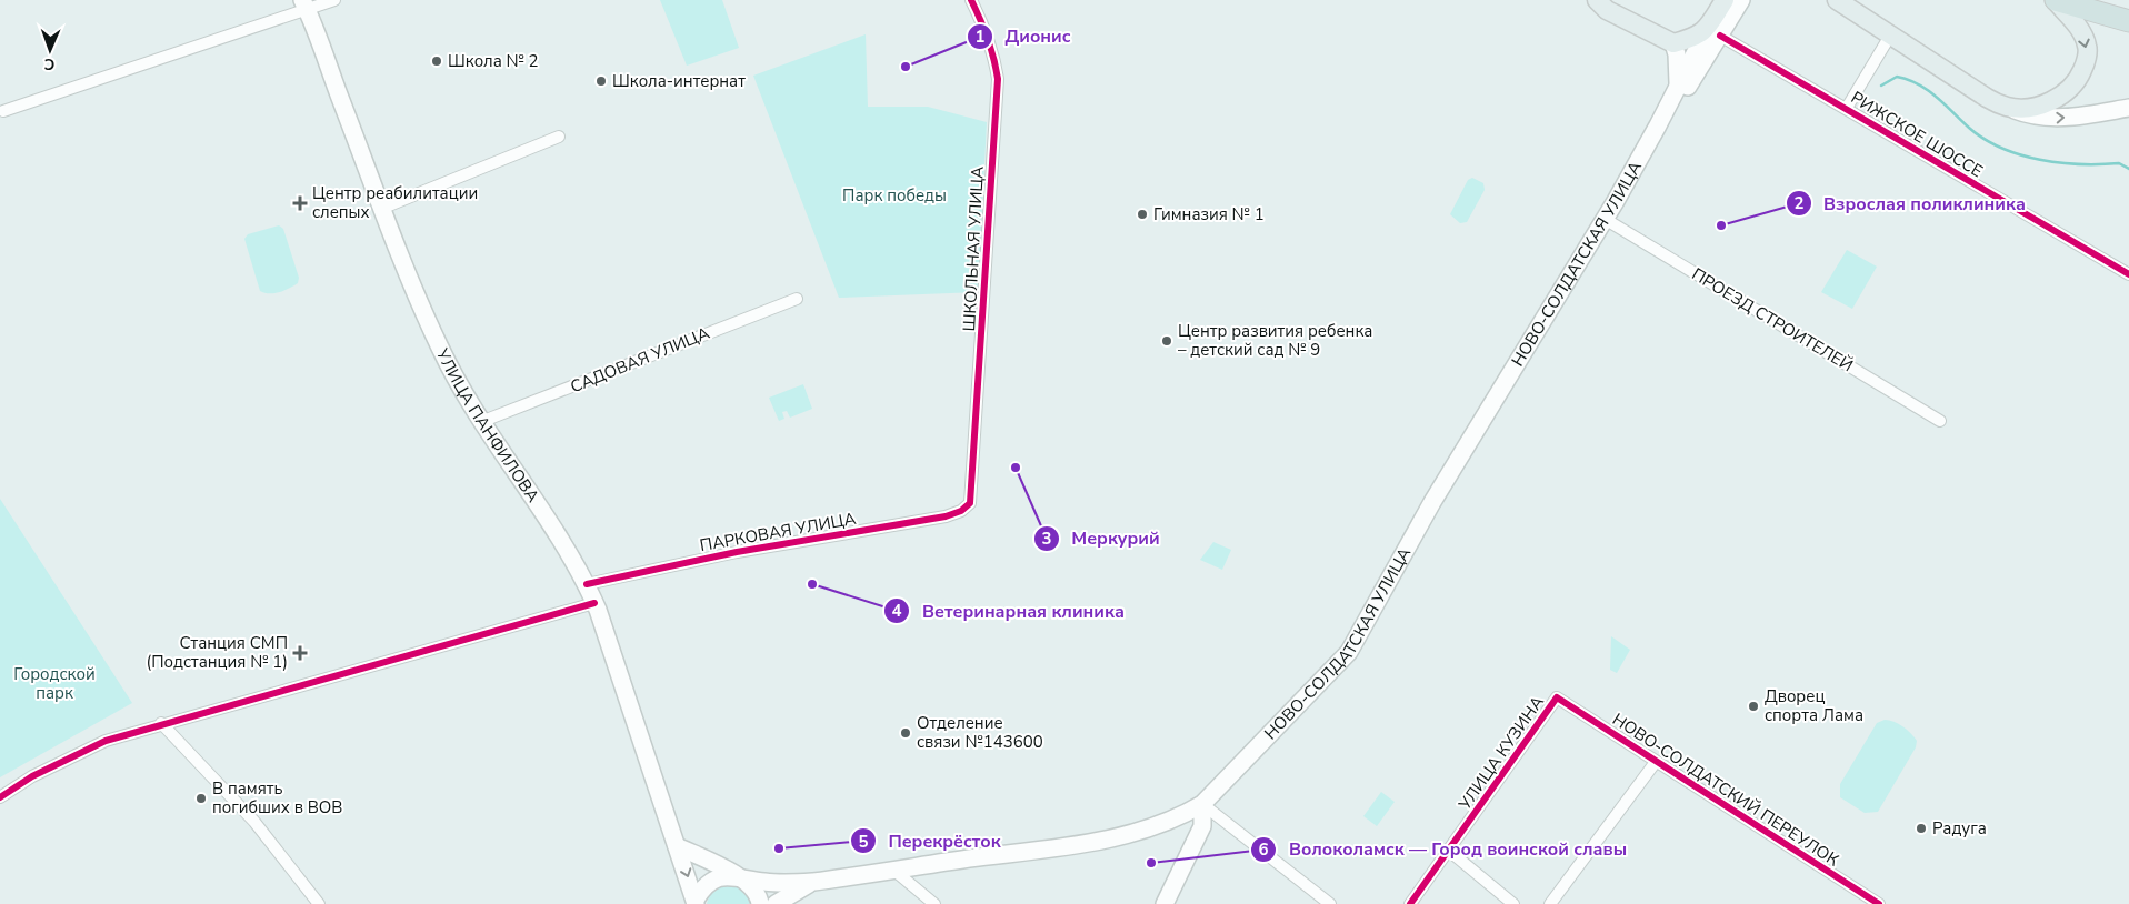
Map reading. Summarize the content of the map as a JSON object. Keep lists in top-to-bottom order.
{
  "streets": {
    "main road": ["НОВО-СОЛДАТСКАЯ УЛИЦА", "УЛИЦА ПАНФИЛОВА"],
    "street": [
      "РИЖСКОЕ ШОССЕ",
      "ШКОЛЬНАЯ УЛИЦА",
      "ПРОЕЗД СТРОИТЕЛЕЙ",
      "САДОВАЯ УЛИЦА",
      "ПАРКОВАЯ УЛИЦА",
      "УЛИЦА КУЗИНА",
      "НОВО-СОЛДАТСКИЙ ПЕРЕУЛОК"
    ]
  },
  "crossings": [
    ["РИЖСКОЕ ШОССЕ", "НОВО-СОЛДАТСКАЯ УЛИЦА"],
    ["ШКОЛЬНАЯ УЛИЦА", "ПАРКОВАЯ УЛИЦА"],
    ["НОВО-СОЛДАТСКАЯ УЛИЦА", "ПРОЕЗД СТРОИТЕЛЕЙ"],
    ["НОВО-СОЛДАТСКАЯ УЛИЦА", "УЛИЦА ПАНФИЛОВА"],
    ["САДОВАЯ УЛИЦА", "УЛИЦА ПАНФИЛОВА"],
    ["УЛИЦА ПАНФИЛОВА", "ПАРКОВАЯ УЛИЦА"],
    ["УЛИЦА КУЗИНА", "НОВО-СОЛДАТСКИЙ ПЕРЕУЛОК"]
  ],
  "parks": ["Парк победы", "Городской парк"],
  "places": {
    "other": [
      "Школа № 2",
      "Дионис",
      "Школа-интернат",
      "Гимназия № 1",
      "Взрослая поликлиника",
      "Центр развития ребенка – детский сад № 9",
      "Меркурий",
      "Ветеринарная клиника",
      "Дворец спорта Лама",
      "Отделение связи №143600",
      "В память погибших в ВОВ",
      "Радуга",
      "Перекрёсток",
      "Волоколамск — Город воинской славы"
    ],
    "health": ["Центр реабилитации слепых", "Станция СМП (Подстанция № 1)"]
  },
  "north": "bottom"
}
